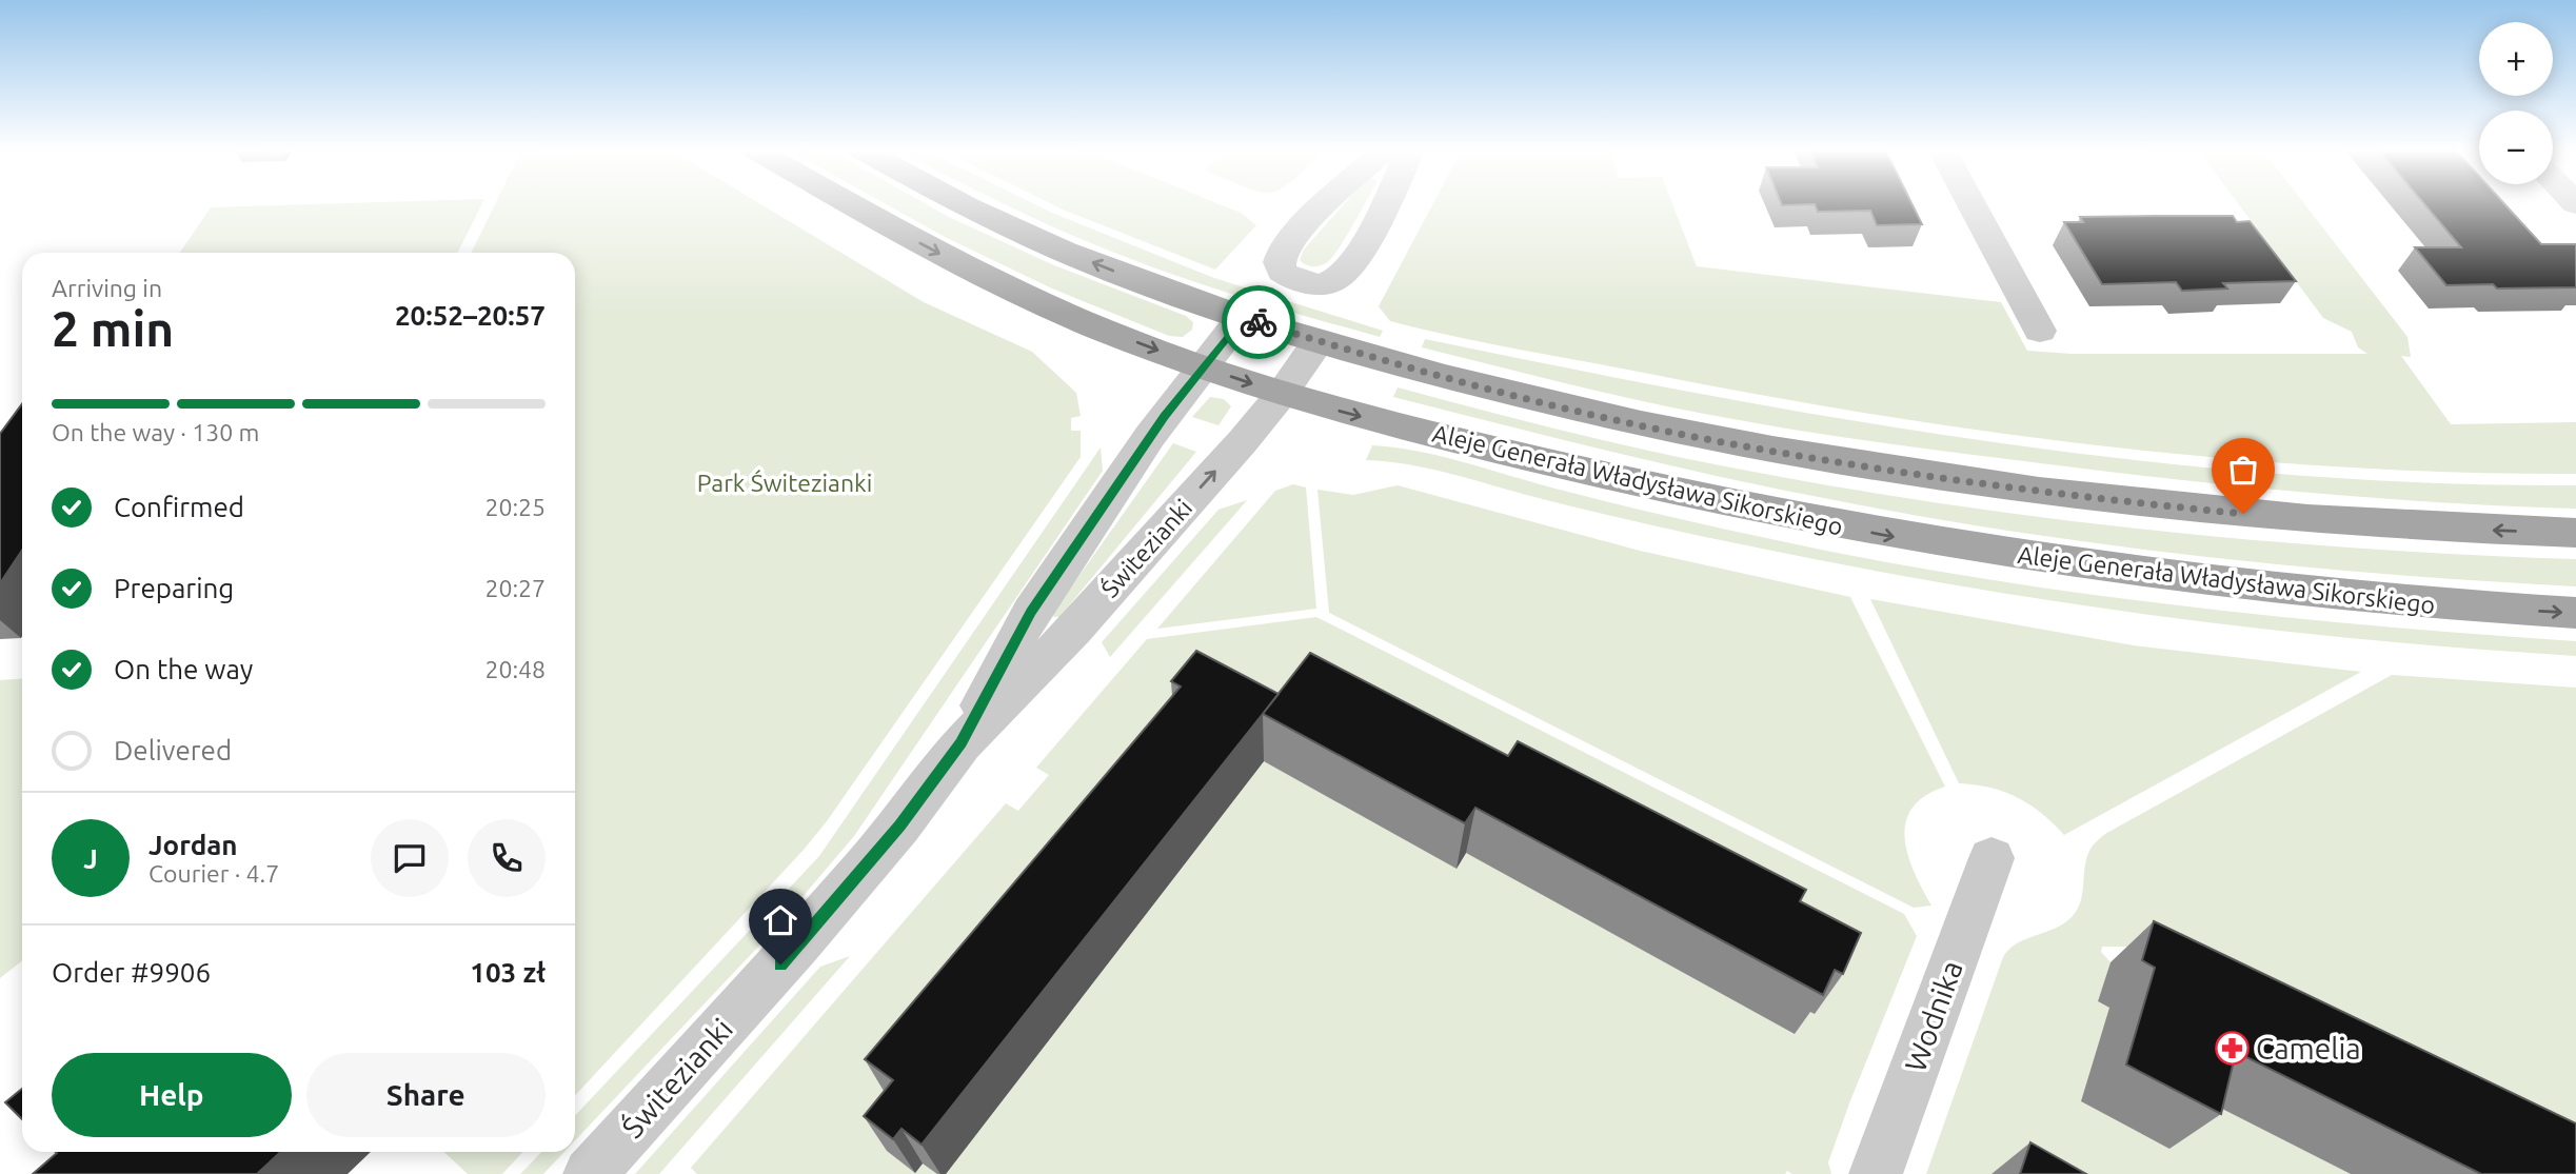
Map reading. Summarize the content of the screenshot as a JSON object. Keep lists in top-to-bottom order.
{
  "streets": {
    "main road": ["Aleje Generała Władysława Sikorskiego"],
    "street": ["Świtezianki", "Wodnika"]
  },
  "crossings": [
    ["Aleje Generała Władysława Sikorskiego", "Świtezianki"]
  ],
  "parks": ["Park Świtezianki"],
  "places": {
    "pharmacy": ["Camelia"]
  },
  "page": {
    "map_buttons": ["+", "−"],
    "heading": ["2 min", "Arriving in", "20:52–20:57"],
    "panel": [
      "Jordan",
      "Courier · 4.7",
      "Order #9906",
      "103 zł"
    ],
    "bar": "On the way · 130 m",
    "list": [
      ["Confirmed", "20:25"],
      ["Preparing", "20:27"],
      ["On the way", "20:48"],
      "Delivered"
    ],
    "round": "J",
    "buttons": ["Help", "Share"]
  }
}
